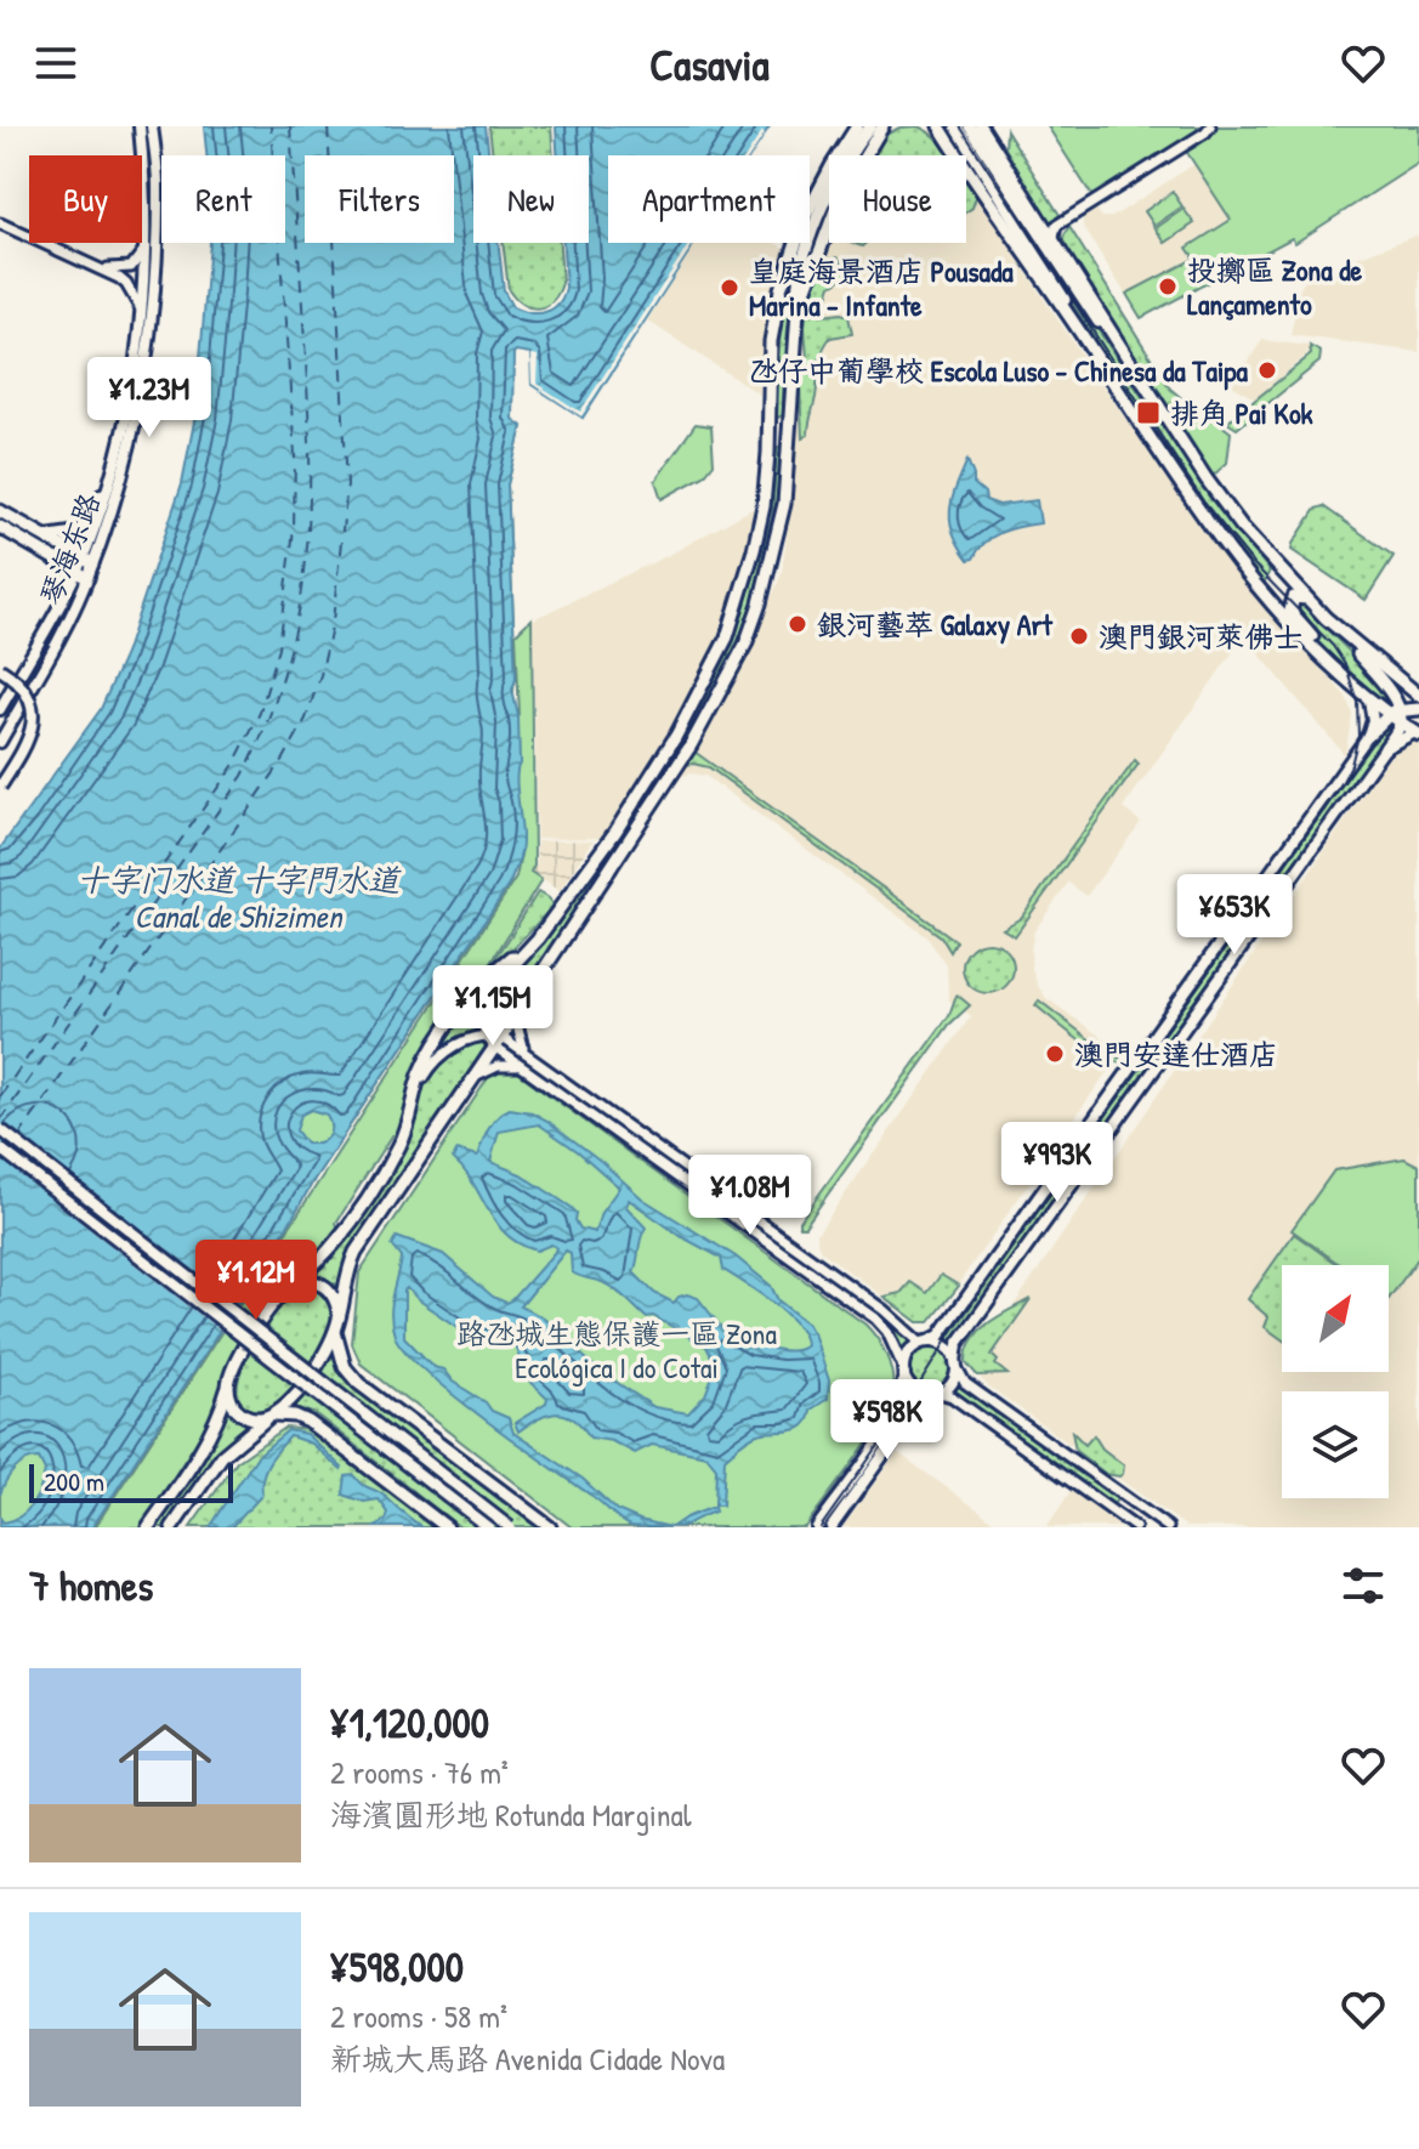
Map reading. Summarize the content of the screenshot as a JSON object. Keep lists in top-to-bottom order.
{
  "streets": {
    "main road": ["琴海东路"]
  },
  "water": ["十字门水道 十字門水道 Canal de Shizimen"],
  "parks": ["路氹城生態保護一區 Zona Ecológica I do Cotai"],
  "places": {
    "other": [
      "投擲區 Zona de Lançamento",
      "皇庭海景酒店 Pousada Marina - Infante",
      "氹仔中葡學校 Escola Luso - Chinesa da Taipa",
      "銀河藝萃 Galaxy Art",
      "澳門銀河萊佛士",
      "澳門安達仕酒店"
    ],
    "transit": ["排角 Pai Kok"]
  },
  "scale_bar": "200 m",
  "north": "top right",
  "page": {
    "header": "Casavia",
    "chip": [
      "Buy",
      "Rent",
      "Filters",
      "New",
      "Apartment",
      "House"
    ],
    "price": [
      "¥1.23M",
      "¥653K",
      "¥1.15M",
      "¥993K",
      "¥1.08M",
      "¥1.12M",
      "¥598K"
    ],
    "scale": "200 m",
    "heading": "7 homes",
    "list": [
      {
        "name": "¥1,120,000",
        "note": "2 rooms · 76 m² · 海濱圓形地 Rotunda Marginal"
      },
      {
        "name": "¥598,000",
        "note": "2 rooms · 58 m² · 新城大馬路 Avenida Cidade Nova"
      }
    ]
  }
}
